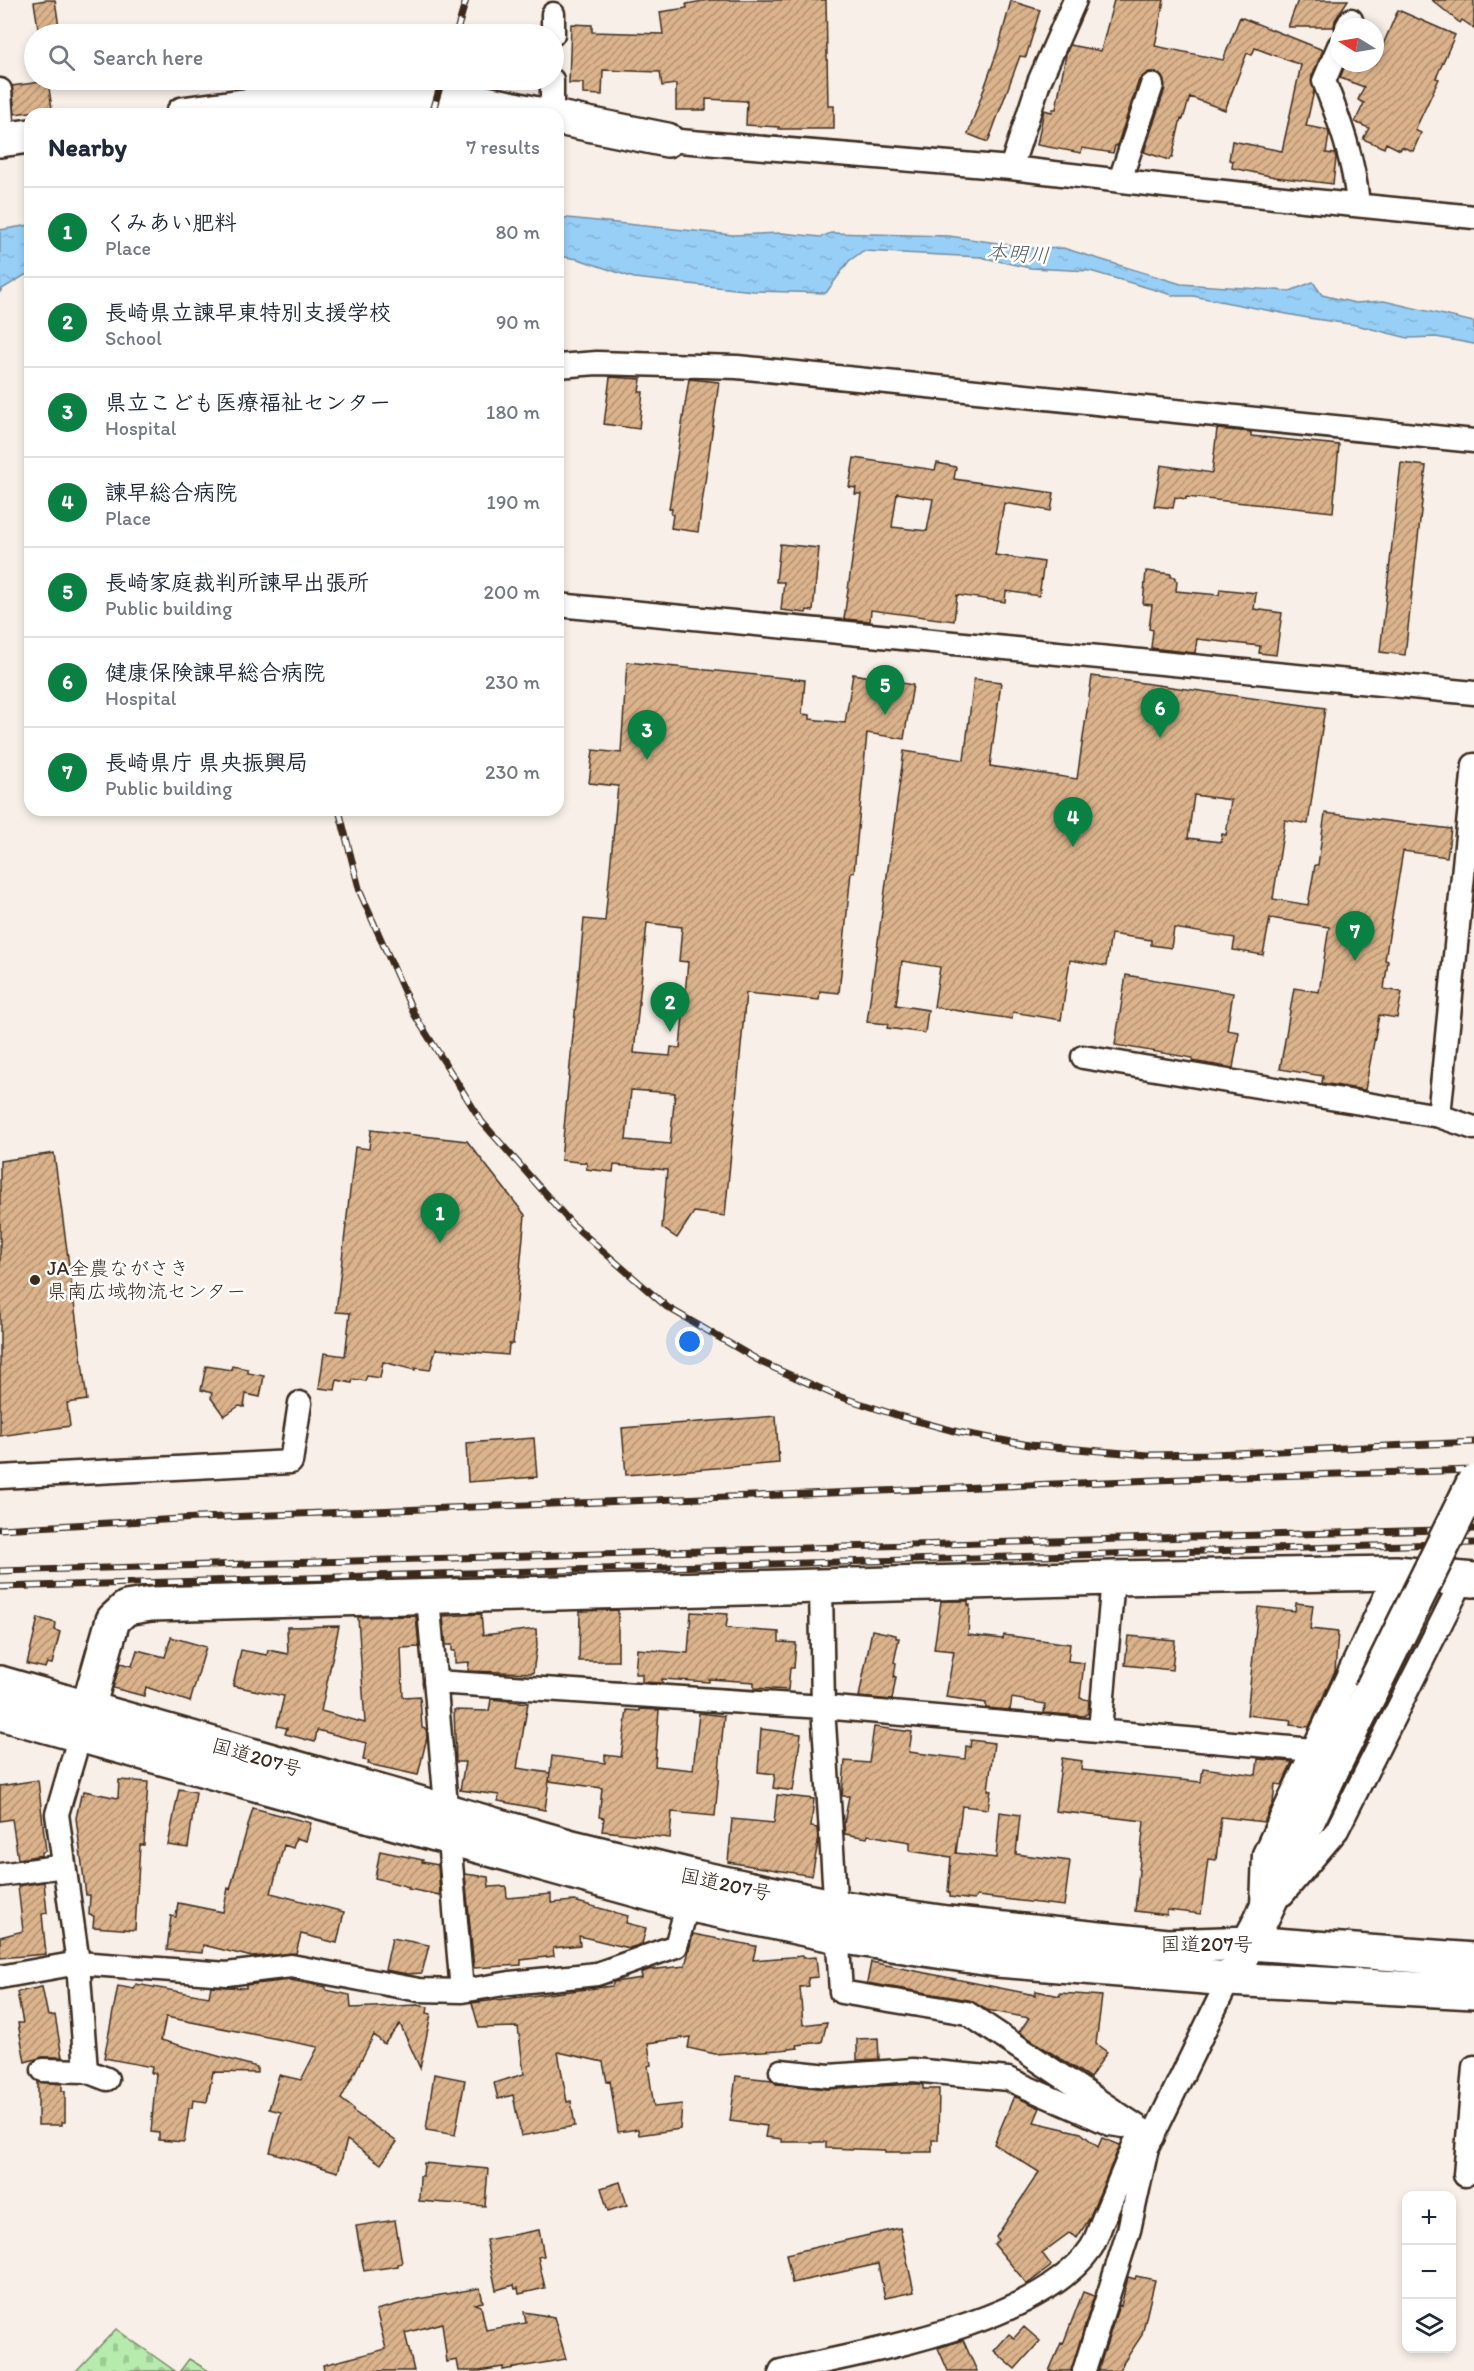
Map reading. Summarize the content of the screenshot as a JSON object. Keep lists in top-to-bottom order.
{
  "streets": {
    "street": ["国道207号"]
  },
  "water": ["本明川"],
  "places": ["JA全農ながさき 県南広域物流センター"],
  "north": "left",
  "page": {
    "search": "Search here",
    "heading": ["Nearby", "7 results"],
    "list": [
      {
        "mark": "1",
        "name": "くみあい肥料",
        "note": "Place",
        "value": "80 m"
      },
      {
        "mark": "2",
        "name": "長崎県立諫早東特別支援学校",
        "note": "School",
        "value": "90 m"
      },
      {
        "mark": "3",
        "name": "県立こども医療福祉センター",
        "note": "Hospital",
        "value": "180 m"
      },
      {
        "mark": "4",
        "name": "諫早総合病院",
        "note": "Place",
        "value": "190 m"
      },
      {
        "mark": "5",
        "name": "長崎家庭裁判所諫早出張所",
        "note": "Public building",
        "value": "200 m"
      },
      {
        "mark": "6",
        "name": "健康保険諫早総合病院",
        "note": "Hospital",
        "value": "230 m"
      },
      {
        "mark": "7",
        "name": "長崎県庁 県央振興局",
        "note": "Public building",
        "value": "230 m"
      }
    ],
    "pins": [
      "5",
      "6",
      "3",
      "4",
      "7",
      "2",
      "1"
    ],
    "map_buttons": ["+", "−"]
  }
}
